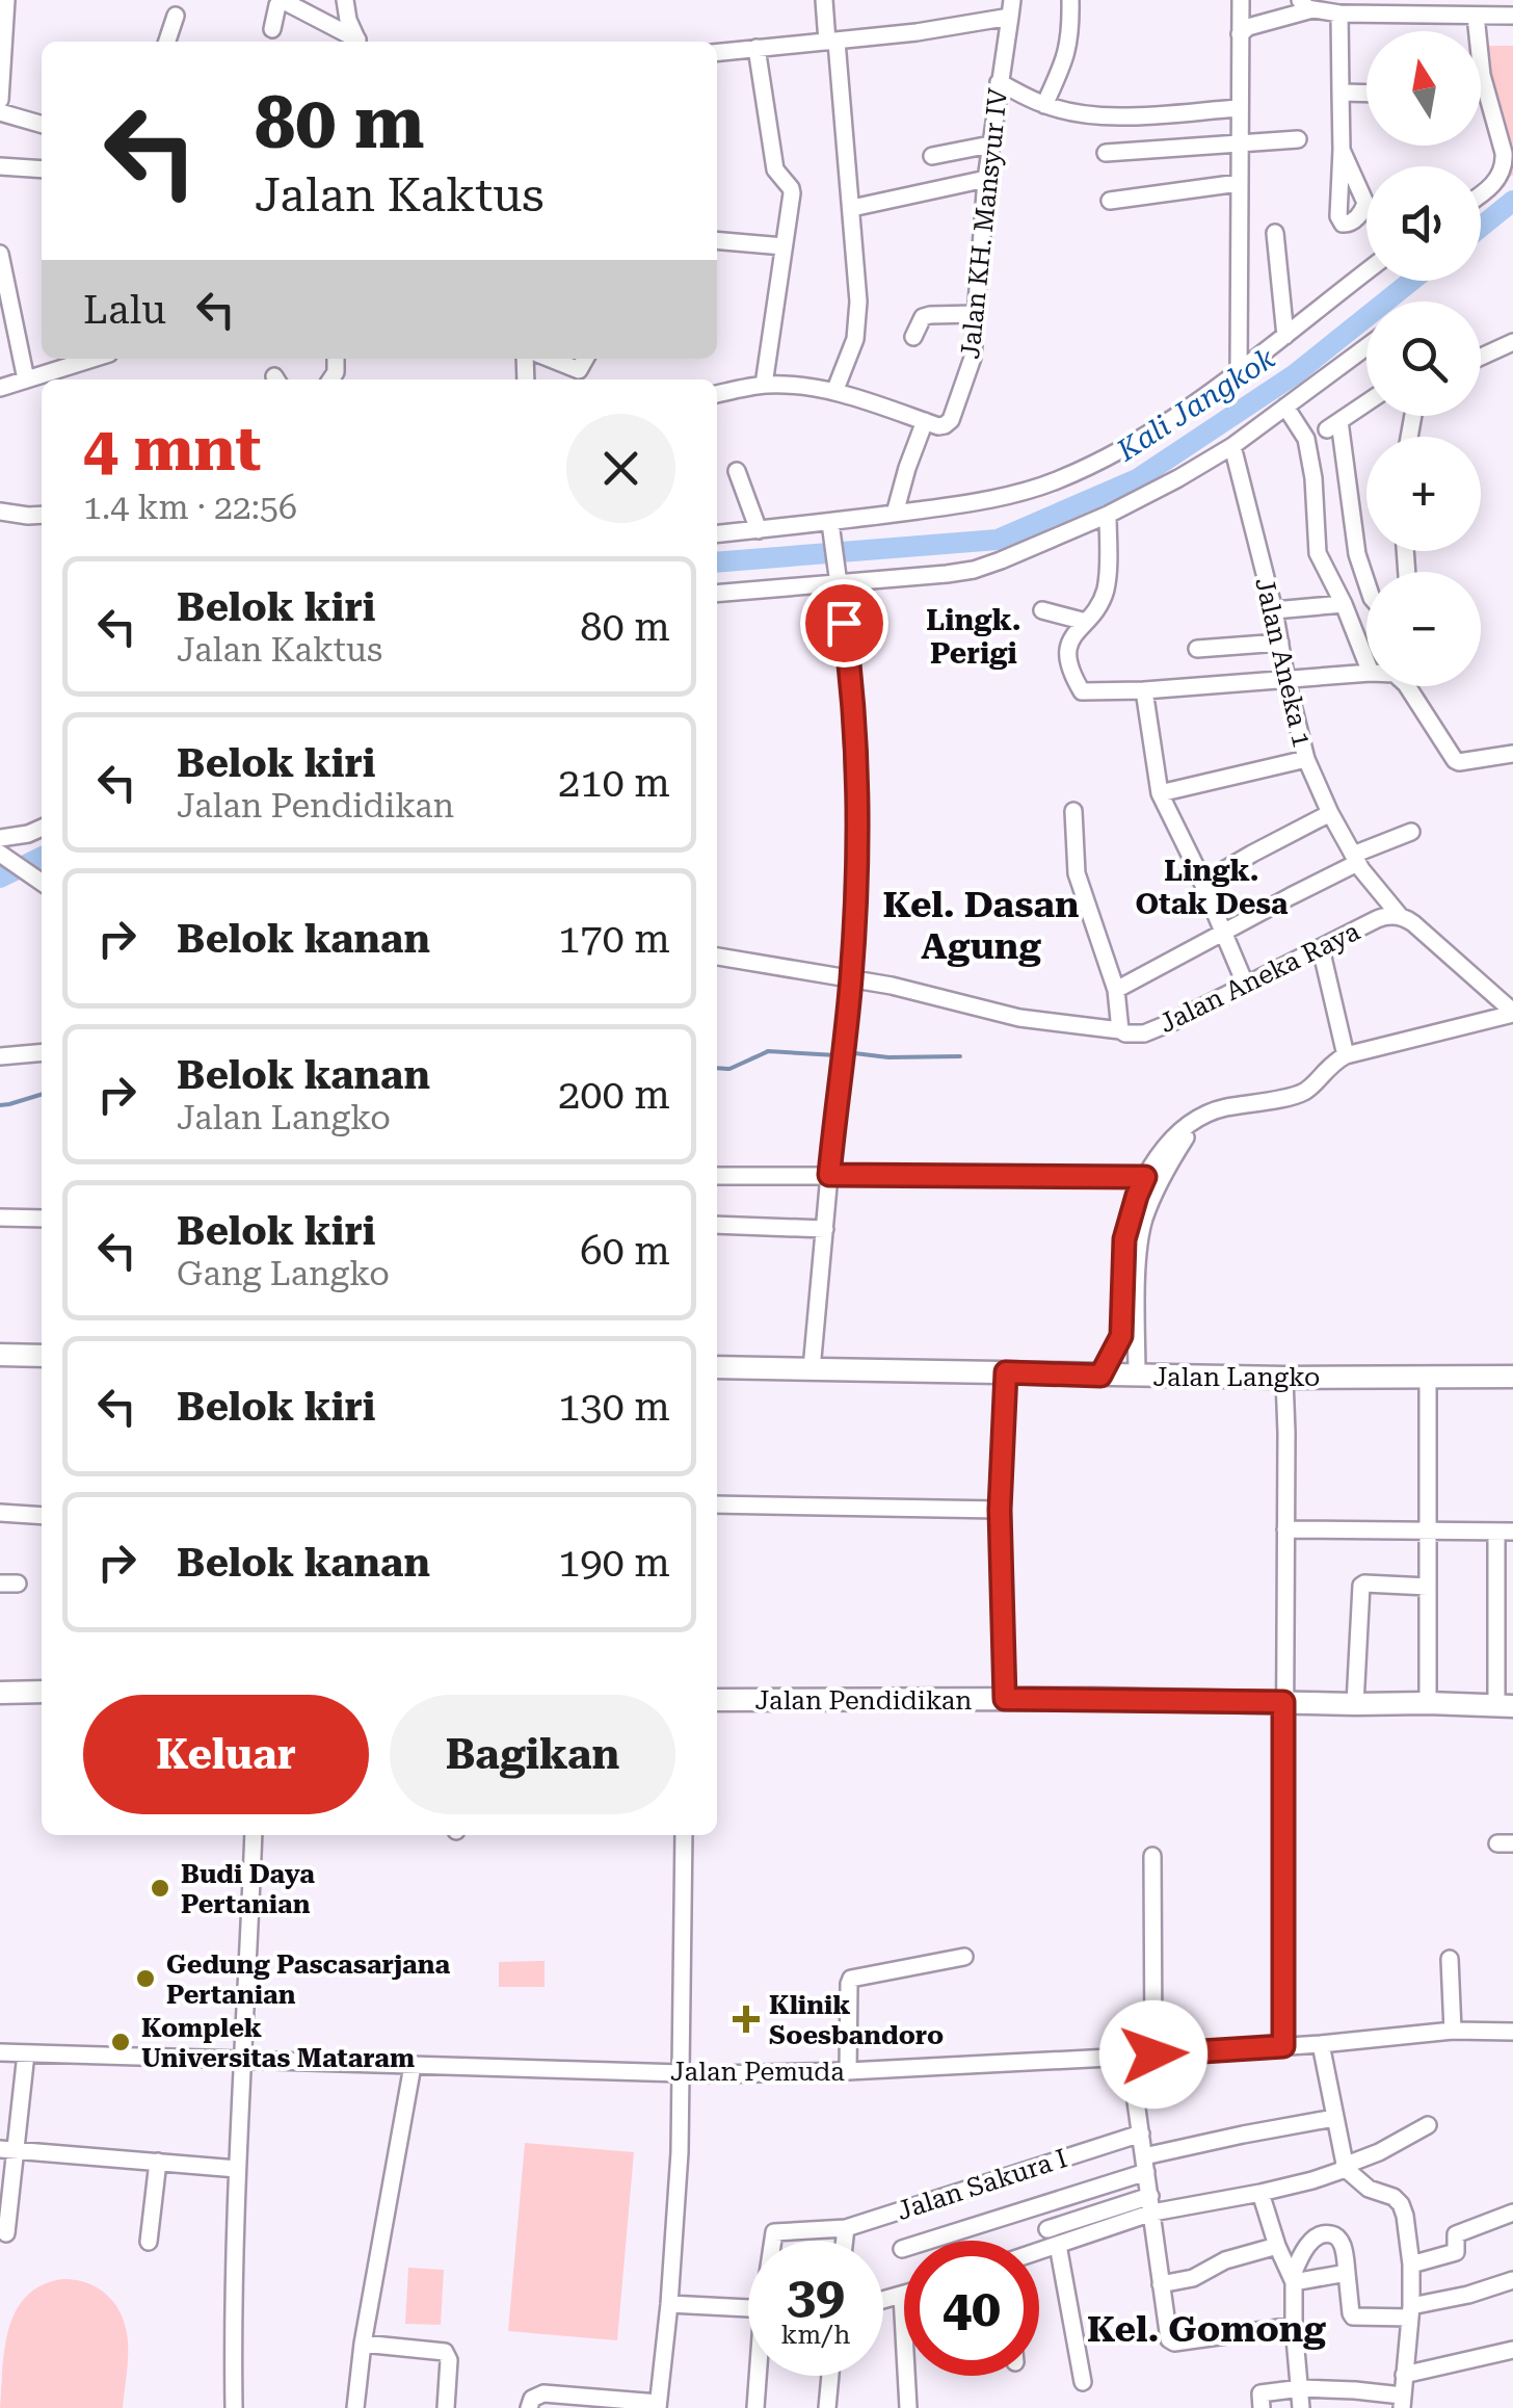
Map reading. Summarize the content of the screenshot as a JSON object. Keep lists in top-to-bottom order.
{
  "streets": {
    "main road": ["Jalan Langko", "Jalan Pendidikan"],
    "street": [
      "Jalan KH. Mansyur IV",
      "Jalan Aneka 1",
      "Jalan Aneka Raya",
      "Jalan Pemuda",
      "Jalan Sakura I"
    ]
  },
  "crossings": [
    ["Jalan Aneka 1", "Jalan Aneka Raya"]
  ],
  "districts": [
    "Lingk. Perigi",
    "Lingk. Otak Desa",
    "Kel. Dasan Agung",
    "Kel. Gomong"
  ],
  "water": ["Kali Jangkok"],
  "places": {
    "other": ["Budi Daya Pertanian", "Gedung Pascasarjana Pertanian", "Komplek Universitas Mataram"],
    "health": ["Klinik Soesbandoro"]
  },
  "north": "top",
  "page": {
    "map_buttons": ["+", "−"],
    "turn": ["80 m", "Jalan Kaktus"],
    "then": "Lalu",
    "heading": ["4 mnt", "1.4 km · 22:56"],
    "list": [
      {
        "name": "Belok kiri",
        "note": "Jalan Kaktus",
        "value": "80 m"
      },
      {
        "name": "Belok kiri",
        "note": "Jalan Pendidikan",
        "value": "210 m"
      },
      {
        "name": "Belok kanan",
        "value": "170 m"
      },
      {
        "name": "Belok kanan",
        "note": "Jalan Langko",
        "value": "200 m"
      },
      {
        "name": "Belok kiri",
        "note": "Gang Langko",
        "value": "60 m"
      },
      {
        "name": "Belok kiri",
        "value": "130 m"
      },
      {
        "name": "Belok kanan",
        "value": "190 m"
      }
    ],
    "buttons": ["Keluar", "Bagikan"],
    "speed": "39 km/h",
    "limit": "40"
  }
}
